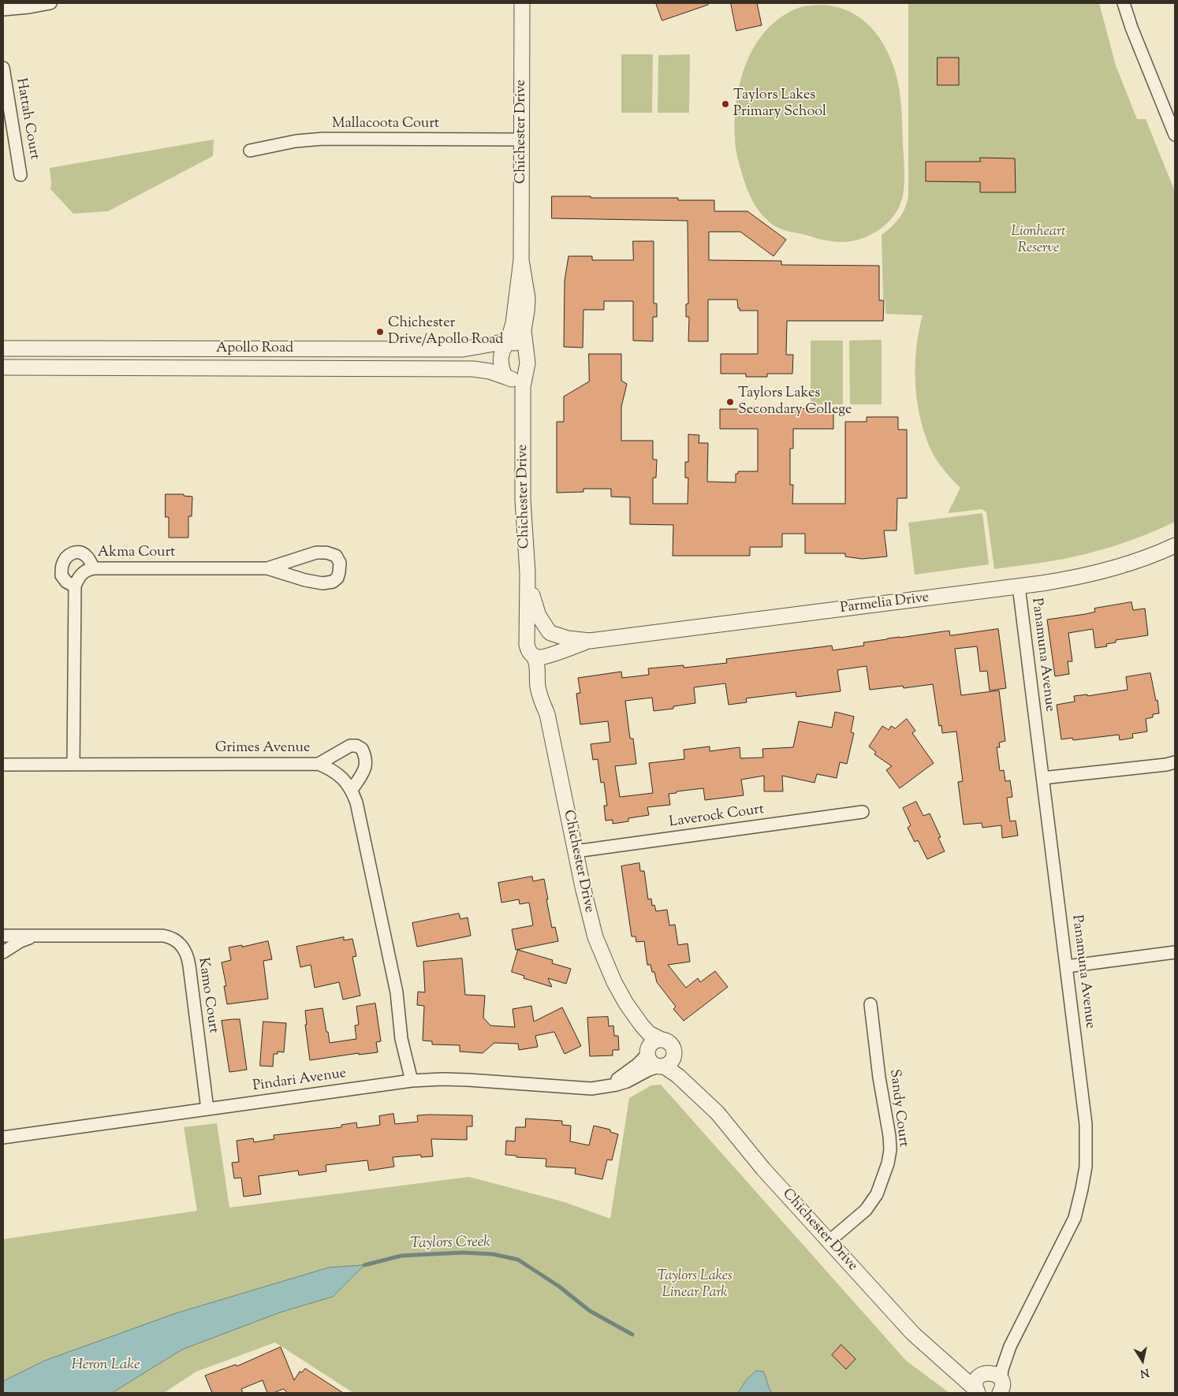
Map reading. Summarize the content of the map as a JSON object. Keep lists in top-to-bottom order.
{
  "streets": {
    "street": [
      "Hattah Court",
      "Mallacoota Court",
      "Chichester Drive",
      "Apollo Road",
      "Akma Court",
      "Parmelia Drive",
      "Panamuna Avenue",
      "Grimes Avenue",
      "Laverock Court",
      "Kamo Court",
      "Pindari Avenue",
      "Sandy Court"
    ]
  },
  "crossings": [
    ["Mallacoota Court", "Chichester Drive"],
    ["Chichester Drive", "Apollo Road"],
    ["Chichester Drive", "Parmelia Drive"],
    ["Chichester Drive", "Panamuna Avenue"],
    ["Chichester Drive", "Laverock Court"],
    ["Chichester Drive", "Pindari Avenue"],
    ["Chichester Drive", "Sandy Court"],
    ["Parmelia Drive", "Panamuna Avenue"],
    ["Grimes Avenue", "Pindari Avenue"],
    ["Kamo Court", "Pindari Avenue"]
  ],
  "water": ["Taylors Creek", "Heron Lake"],
  "parks": ["Lionheart Reserve", "Taylors Lakes Linear Park"],
  "places": ["Taylors Lakes Primary School", "Chichester Drive/Apollo Road", "Taylors Lakes Secondary College"],
  "north": "bottom"
}
